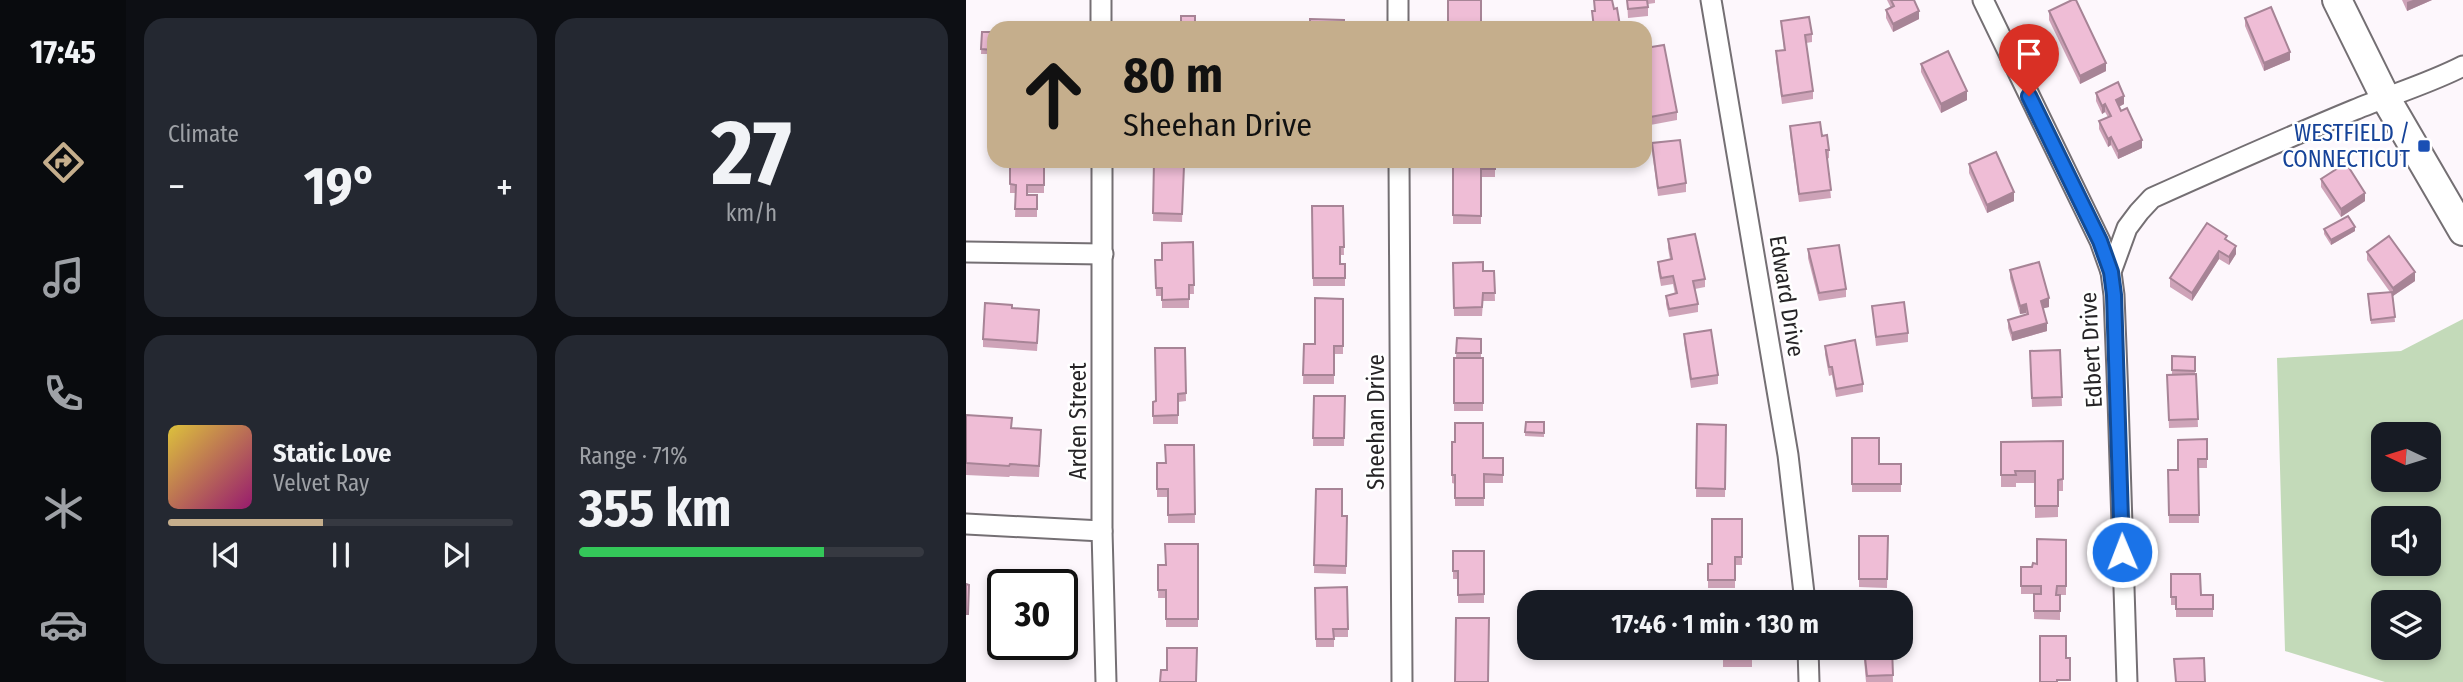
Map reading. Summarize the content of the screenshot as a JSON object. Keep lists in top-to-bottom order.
{
  "streets": {
    "street": [
      "Edward Drive",
      "Edbert Drive",
      "Arden Street",
      "Sheehan Drive"
    ]
  },
  "places": {
    "transit": ["WESTFIELD / CONNECTICUT"]
  },
  "north": "left",
  "page": {
    "tabs": "17:45",
    "tile": [
      "Climate",
      ["27", "km/h"],
      ["Range · 71%", "355 km"]
    ],
    "turn": ["80 m", "Sheehan Drive"],
    "heat": ["−", "19°", "+"],
    "song": ["Static Love", "Velvet Ray"],
    "limit": "30",
    "trip": "17:46 · 1 min · 130 m"
  }
}
